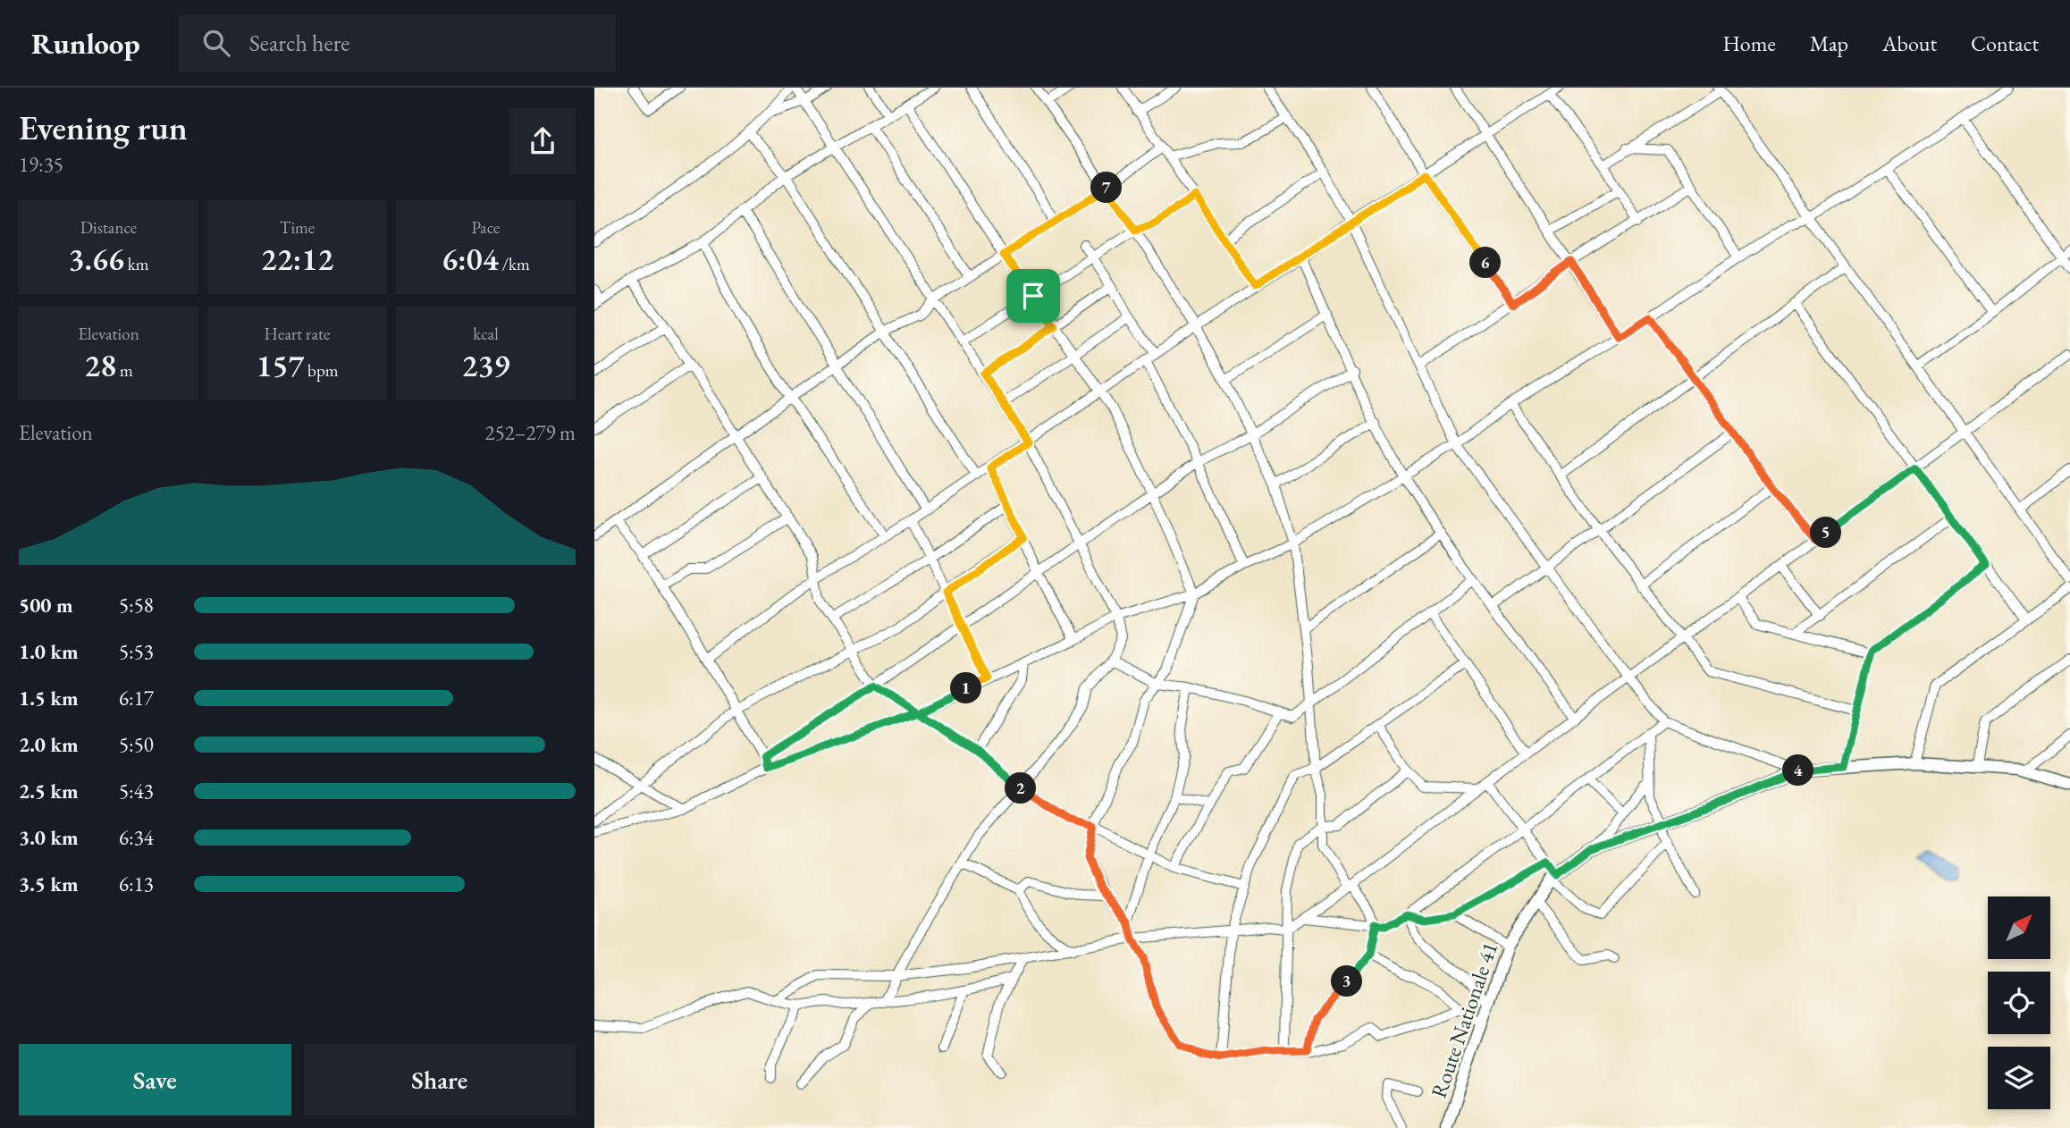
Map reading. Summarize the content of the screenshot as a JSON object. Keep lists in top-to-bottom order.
{
  "streets": {
    "street": ["Route Nationale 41"]
  },
  "north": "top right",
  "page": {
    "header": "Runloop",
    "search": "Search here",
    "nav": [
      "Home",
      "Map",
      "About",
      "Contact"
    ],
    "heading": ["Evening run", "19:35"],
    "pins": [
      "7",
      "6",
      "5",
      "1",
      "4",
      "2",
      "3"
    ],
    "stats": [
      ["Distance", "3.66 km"],
      ["Time", "22:12"],
      ["Pace", "6:04 /km"],
      ["Elevation", "28 m"],
      ["Heart rate", "157 bpm"],
      ["kcal", "239"]
    ],
    "chart": ["Elevation", "252–279 m"],
    "list": [
      {
        "name": "500 m",
        "note": "5:58"
      },
      {
        "name": "1.0 km",
        "note": "5:53"
      },
      {
        "name": "1.5 km",
        "note": "6:17"
      },
      {
        "name": "2.0 km",
        "note": "5:50"
      },
      {
        "name": "2.5 km",
        "note": "5:43"
      },
      {
        "name": "3.0 km",
        "note": "6:34"
      },
      {
        "name": "3.5 km",
        "note": "6:13"
      }
    ],
    "buttons": ["Save", "Share"]
  }
}
